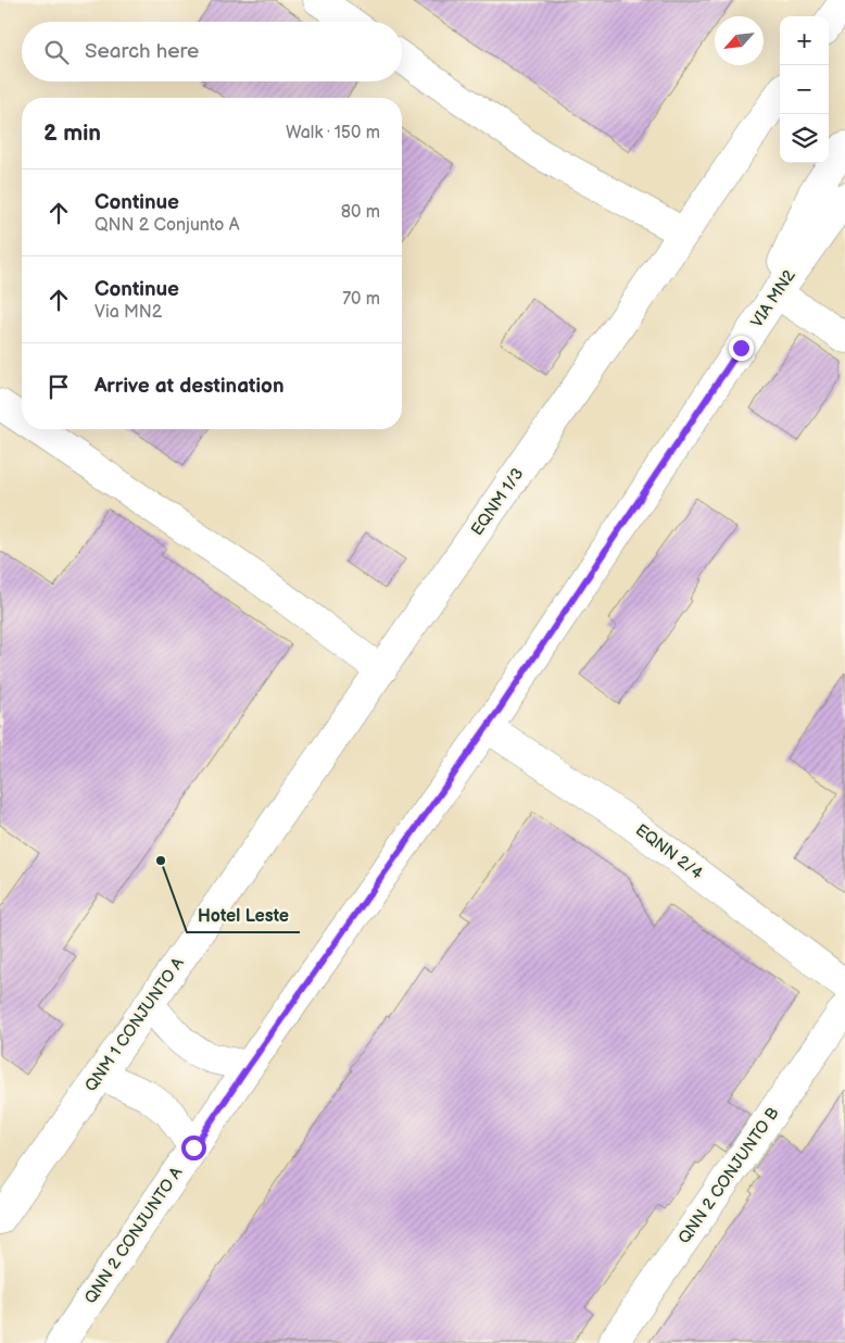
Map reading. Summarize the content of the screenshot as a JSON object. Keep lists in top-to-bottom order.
{
  "streets": {
    "main road": [
      "VIA MN2",
      "EQNM 1/3",
      "EQNN 2/4",
      "QNM 1 CONJUNTO A",
      "QNN 2 CONJUNTO B",
      "QNN 2 CONJUNTO A"
    ]
  },
  "crossings": [
    ["VIA MN2", "EQNN 2/4"],
    ["VIA MN2", "QNN 2 CONJUNTO A"],
    ["EQNM 1/3", "QNM 1 CONJUNTO A"],
    ["EQNN 2/4", "QNN 2 CONJUNTO A"]
  ],
  "places": ["Hotel Leste"],
  "north": "bottom left",
  "page": {
    "map_buttons": ["+", "−"],
    "search": "Search here",
    "heading": ["2 min", "Walk · 150 m"],
    "list": [
      ["Continue", "QNN 2 Conjunto A", "80 m"],
      ["Continue", "Via MN2", "70 m"],
      "Arrive at destination"
    ]
  }
}
